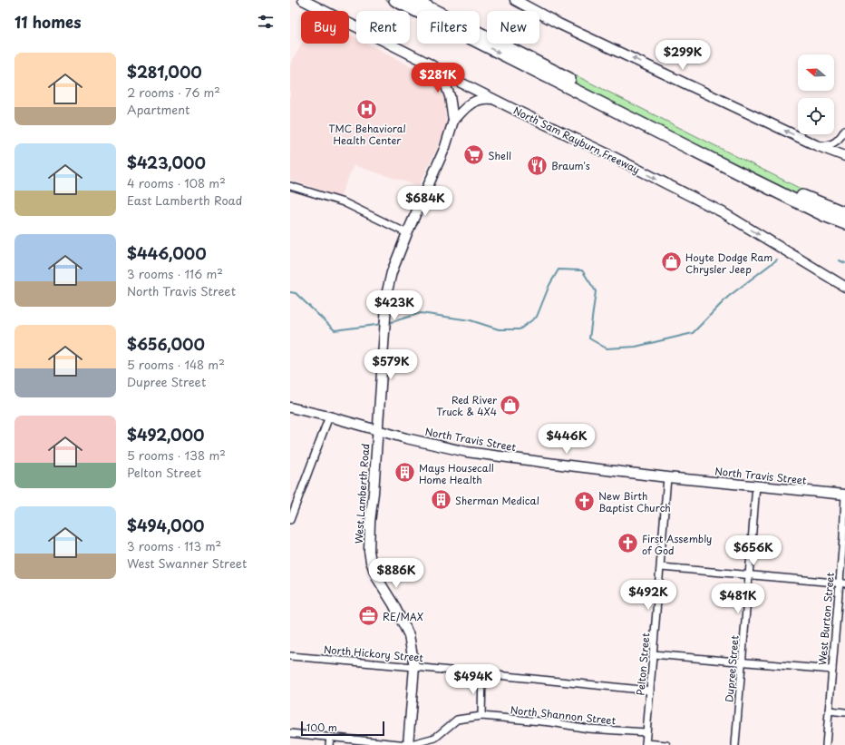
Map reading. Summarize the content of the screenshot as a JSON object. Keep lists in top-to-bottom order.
{
  "streets": {
    "main road": ["North Sam Rayburn Freeway", "North Travis Street", "West Lamberth Road"],
    "street": [
      "West Burton Street",
      "North Hickory Street",
      "Pelton Street",
      "Dupree Street",
      "North Shannon Street"
    ]
  },
  "crossings": [
    ["North Travis Street", "West Lamberth Road"],
    ["North Travis Street", "West Burton Street"],
    ["North Travis Street", "Pelton Street"],
    ["North Travis Street", "Dupree Street"],
    ["West Lamberth Road", "North Hickory Street"],
    ["West Lamberth Road", "North Shannon Street"],
    ["North Hickory Street", "Pelton Street"],
    ["Pelton Street", "North Shannon Street"]
  ],
  "one_way": ["North Sam Rayburn Freeway"],
  "places": {
    "hospital": ["TMC Behavioral Health Center"],
    "supermarket": ["Shell"],
    "restaurant": ["Braum's"],
    "shop": ["Hoyte Dodge Ram Chrysler Jeep", "Red River Truck & 4X4"],
    "building": ["Mays Housecall Home Health", "Sherman Medical"],
    "church": ["New Birth Baptist Church", "First Assembly of God"],
    "office": ["RE/MAX"]
  },
  "scale_bar": "100 m",
  "north": "left",
  "page": {
    "heading": "11 homes",
    "chip": [
      "Buy",
      "Rent",
      "Filters",
      "New"
    ],
    "price": [
      "$299K",
      "$281K",
      "$684K",
      "$423K",
      "$579K",
      "$446K",
      "$656K",
      "$886K",
      "$492K",
      "$481K",
      "$494K"
    ],
    "list": [
      {
        "name": "$281,000",
        "note": "2 rooms · 76 m² · Apartment"
      },
      {
        "name": "$423,000",
        "note": "4 rooms · 108 m² · East Lamberth Road"
      },
      {
        "name": "$446,000",
        "note": "3 rooms · 116 m² · North Travis Street"
      },
      {
        "name": "$656,000",
        "note": "5 rooms · 148 m² · Dupree Street"
      },
      {
        "name": "$492,000",
        "note": "5 rooms · 138 m² · Pelton Street"
      },
      {
        "name": "$494,000",
        "note": "3 rooms · 113 m² · West Swanner Street"
      }
    ],
    "scale": "100 m"
  }
}
